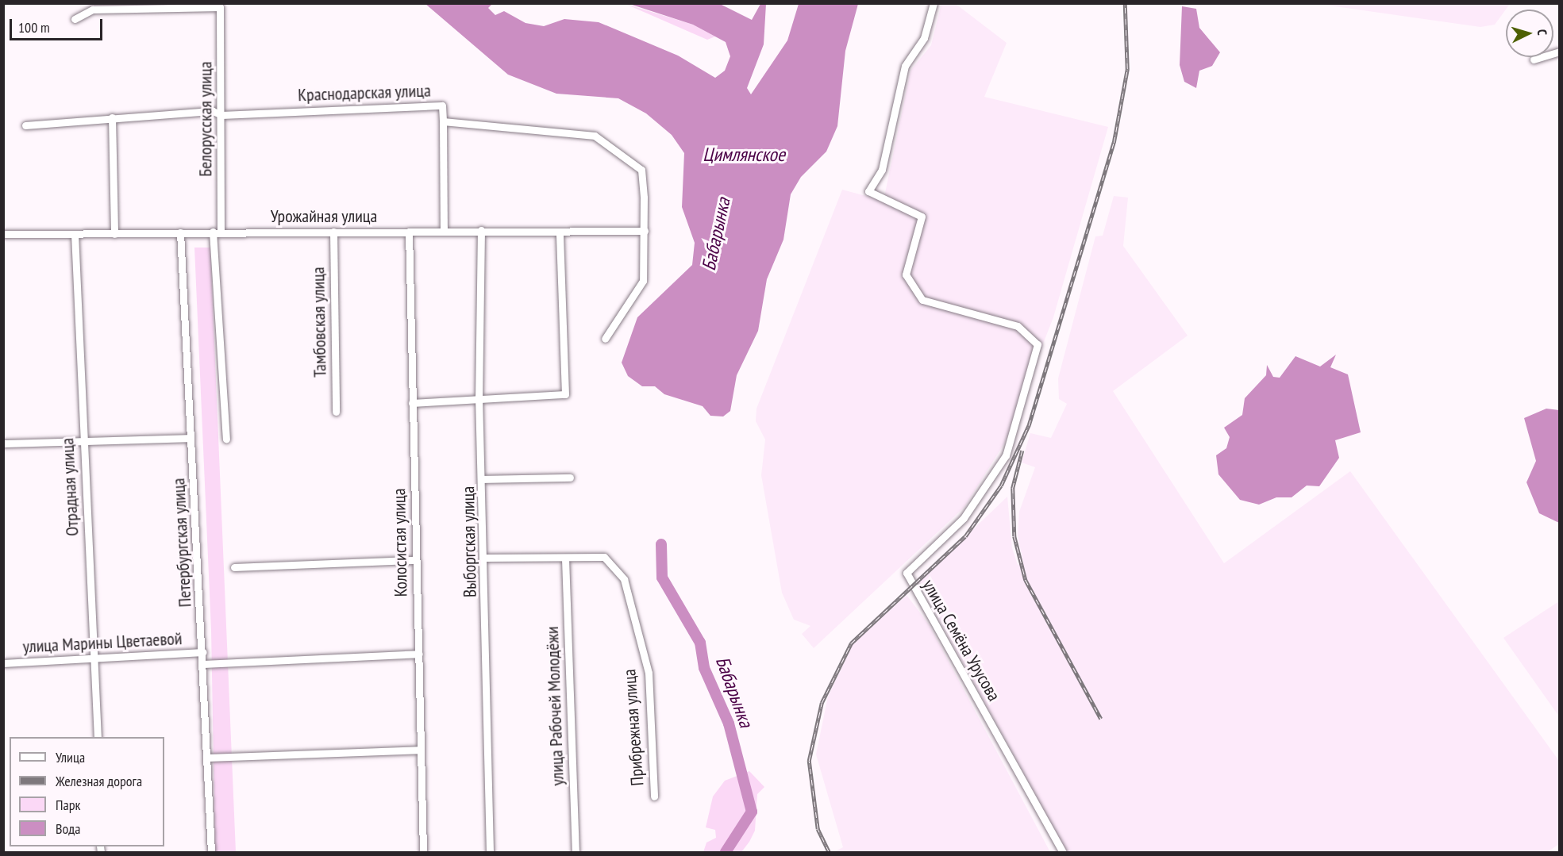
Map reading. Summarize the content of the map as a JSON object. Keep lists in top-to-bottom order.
{
  "streets": {
    "street": [
      "Краснодарская улица",
      "Белорусская улица",
      "Урожайная улица",
      "Тамбовская улица",
      "Отрадная улица",
      "Выборгская улица",
      "Петербургская улица",
      "Колосистая улица",
      "улица Семёна Урусова",
      "улица Марины Цветаевой",
      "улица Рабочей Молодёжи",
      "Прибрежная улица"
    ]
  },
  "crossings": [
    ["Краснодарская улица", "Белорусская улица"],
    ["Краснодарская улица", "Урожайная улица"],
    ["Белорусская улица", "Урожайная улица"],
    ["Урожайная улица", "Тамбовская улица"],
    ["Урожайная улица", "Отрадная улица"],
    ["Урожайная улица", "Выборгская улица"],
    ["Урожайная улица", "Петербургская улица"],
    ["Урожайная улица", "Колосистая улица"],
    ["Отрадная улица", "улица Марины Цветаевой"],
    ["Выборгская улица", "Прибрежная улица"],
    ["Петербургская улица", "улица Марины Цветаевой"],
    ["улица Рабочей Молодёжи", "Прибрежная улица"]
  ],
  "water": ["Цимлянское", "Бабарынка"],
  "legend": [
    "Улица",
    "Железная дорога",
    "Парк",
    "Вода"
  ],
  "scale_bar": "100 m",
  "north": "right"
}
